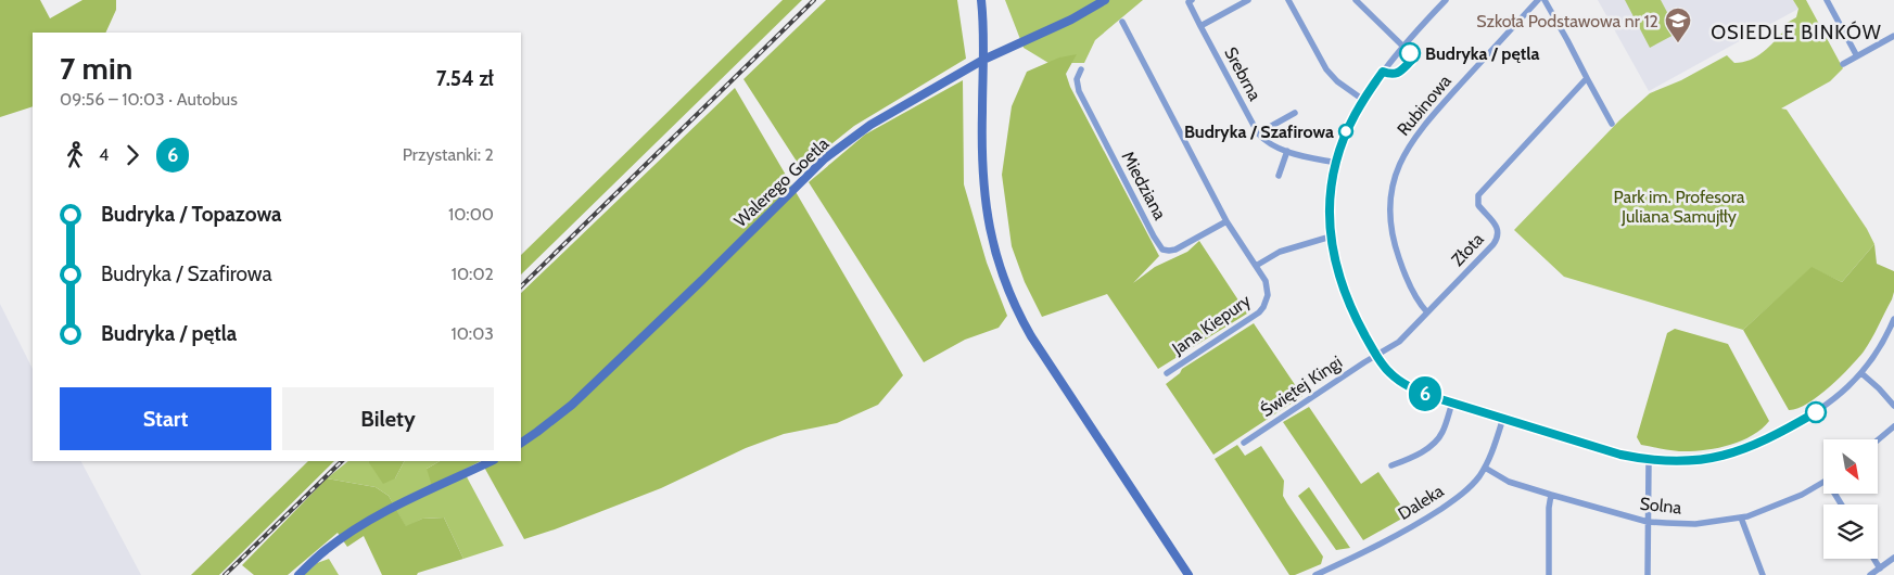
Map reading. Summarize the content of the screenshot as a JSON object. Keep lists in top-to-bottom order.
{
  "streets": {
    "street": [
      "Srebrna",
      "Rubinowa",
      "Walerego Goetla",
      "Miedziana",
      "Złota",
      "Jana Kiepury",
      "Świętej Kingi",
      "Daleka",
      "Solna"
    ]
  },
  "crossings": [
    ["Rubinowa", "Złota"],
    ["Miedziana", "Jana Kiepury"],
    ["Złota", "Świętej Kingi"],
    ["Daleka", "Solna"]
  ],
  "districts": ["OSIEDLE BINKÓW"],
  "parks": ["Park im. Profesora Juliana Samujłły"],
  "places": {
    "school or university": ["Szkoła Podstawowa nr 12"],
    "other": ["Budryka / pętla", "Budryka / Szafirowa"]
  },
  "lines": ["bus line 6"],
  "north": "bottom right",
  "page": {
    "on_map": "6",
    "heading": ["7 min", "09:56 – 10:03 · Autobus", "7.54 zł"],
    "legs": ["4", "6", "Przystanki: 2"],
    "list": [
      {
        "name": "Budryka / Topazowa",
        "value": "10:00"
      },
      {
        "name": "Budryka / Szafirowa",
        "value": "10:02"
      },
      {
        "name": "Budryka / pętla",
        "value": "10:03"
      }
    ],
    "buttons": ["Start", "Bilety"]
  }
}
